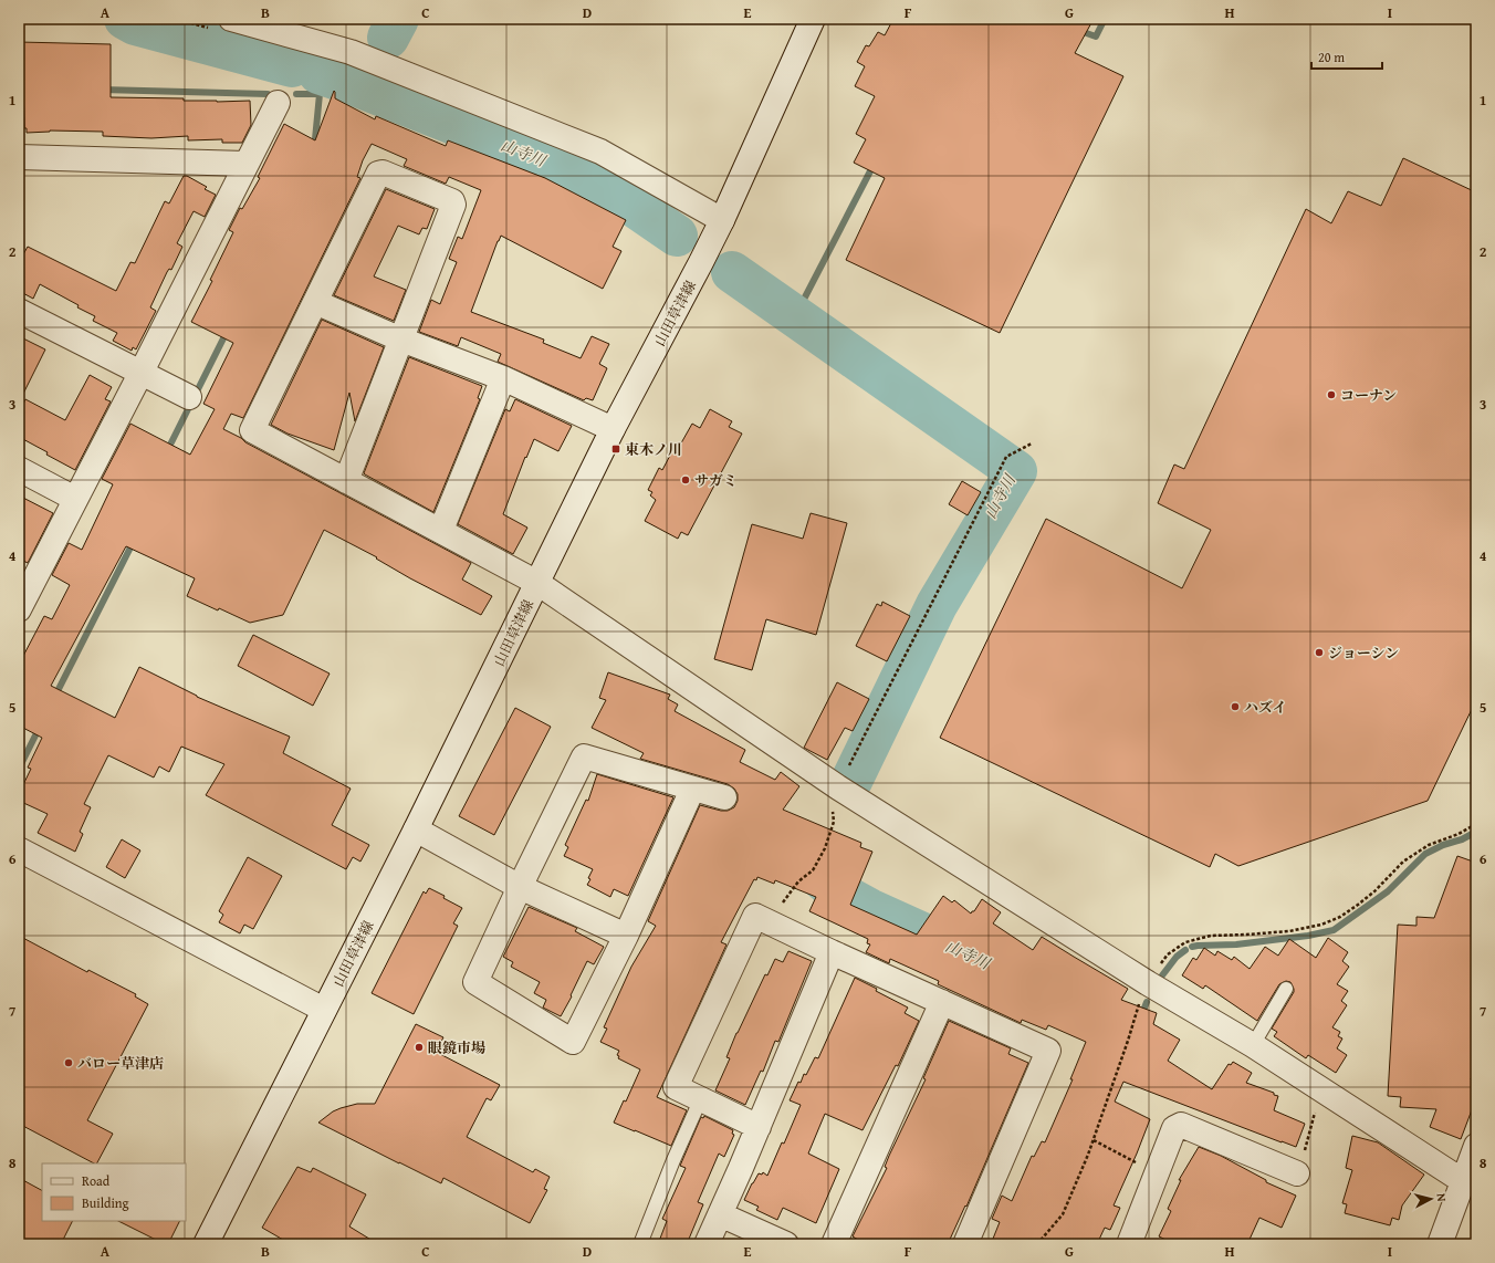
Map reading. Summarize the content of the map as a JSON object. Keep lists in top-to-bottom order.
{
  "streets": {
    "street": ["山田草津線"]
  },
  "water": ["山寺川"],
  "places": {
    "other": [
      "コーナン",
      "サガミ",
      "ジョーシン",
      "ハズイ",
      "眼鏡市場",
      "バロー草津店"
    ],
    "transit": ["東木ノ川"]
  },
  "legend": ["Road", "Building"],
  "scale_bar": "20 m",
  "north": "right",
  "grid": {
    "columns": [
      "A",
      "B",
      "C",
      "D",
      "E",
      "F",
      "G",
      "H",
      "I"
    ],
    "rows": [
      "1",
      "2",
      "3",
      "4",
      "5",
      "6",
      "7",
      "8"
    ]
  }
}
